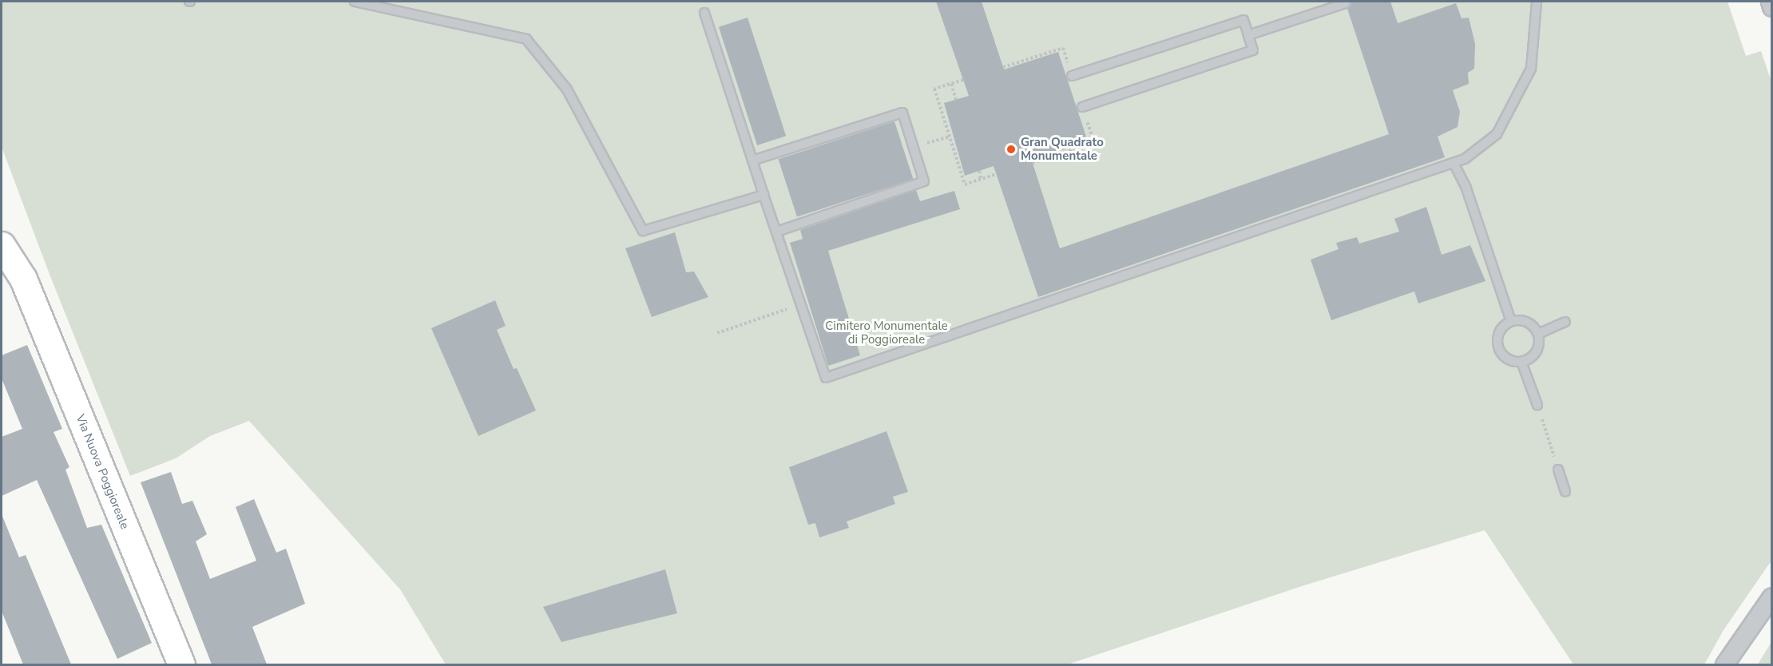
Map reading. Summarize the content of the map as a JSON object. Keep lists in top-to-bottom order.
{
  "streets": {
    "main road": ["Via Nuova Poggioreale"]
  },
  "parks": ["Cimitero Monumentale di Poggioreale"],
  "places": ["Gran Quadrato Monumentale"]
}
